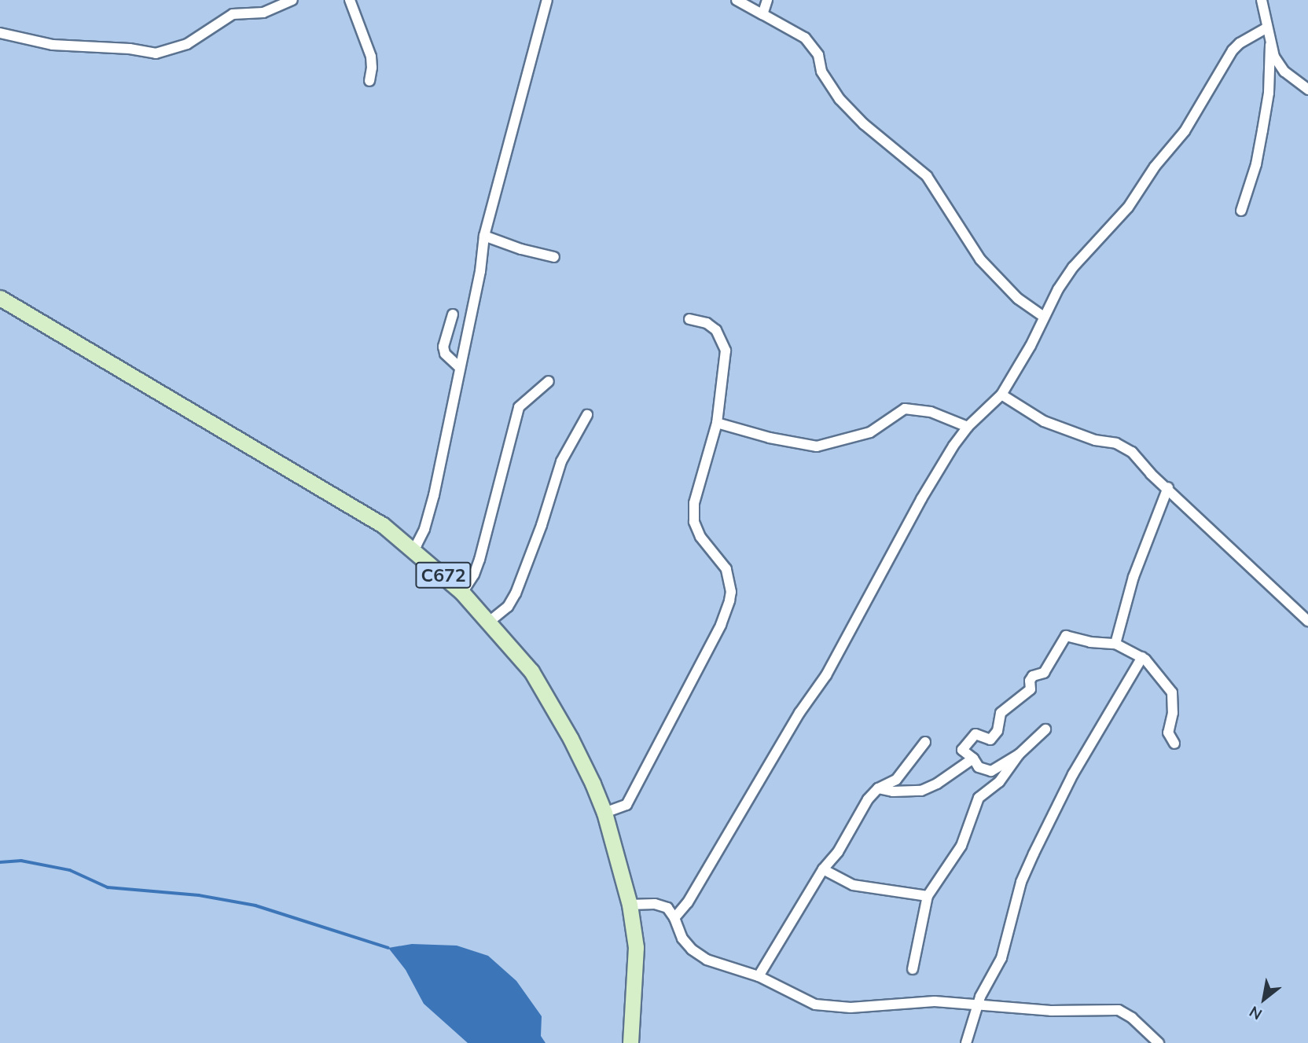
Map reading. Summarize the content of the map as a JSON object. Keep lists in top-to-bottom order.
{
  "streets": {
    "main road": ["C672"]
  },
  "north": "bottom left"
}
